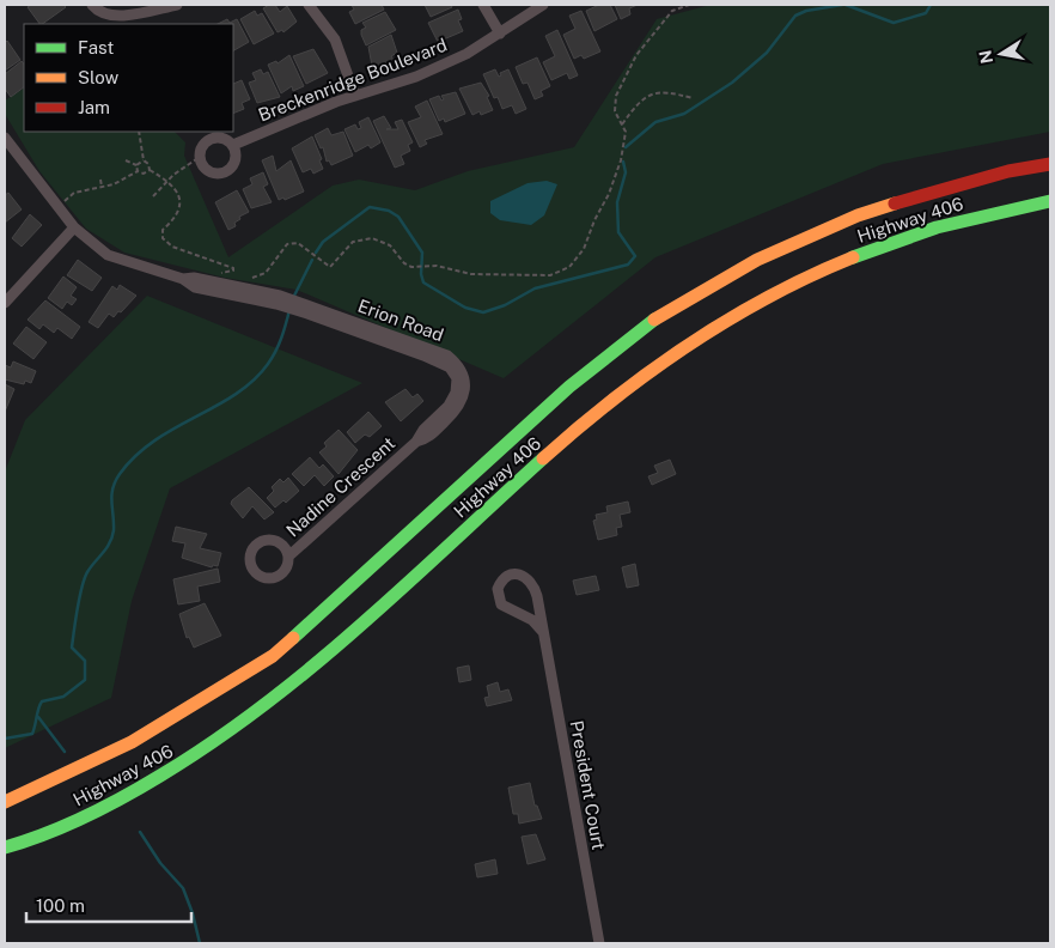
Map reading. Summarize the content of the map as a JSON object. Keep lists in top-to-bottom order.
{
  "streets": {
    "highway": ["Highway 406"],
    "street": [
      "Breckenridge Boulevard",
      "Erion Road",
      "Nadine Crescent",
      "President Court"
    ]
  },
  "crossings": [
    ["Erion Road", "Nadine Crescent"]
  ],
  "legend": ["Fast", "Slow", "Jam"],
  "scale_bar": "100 m",
  "north": "left"
}
